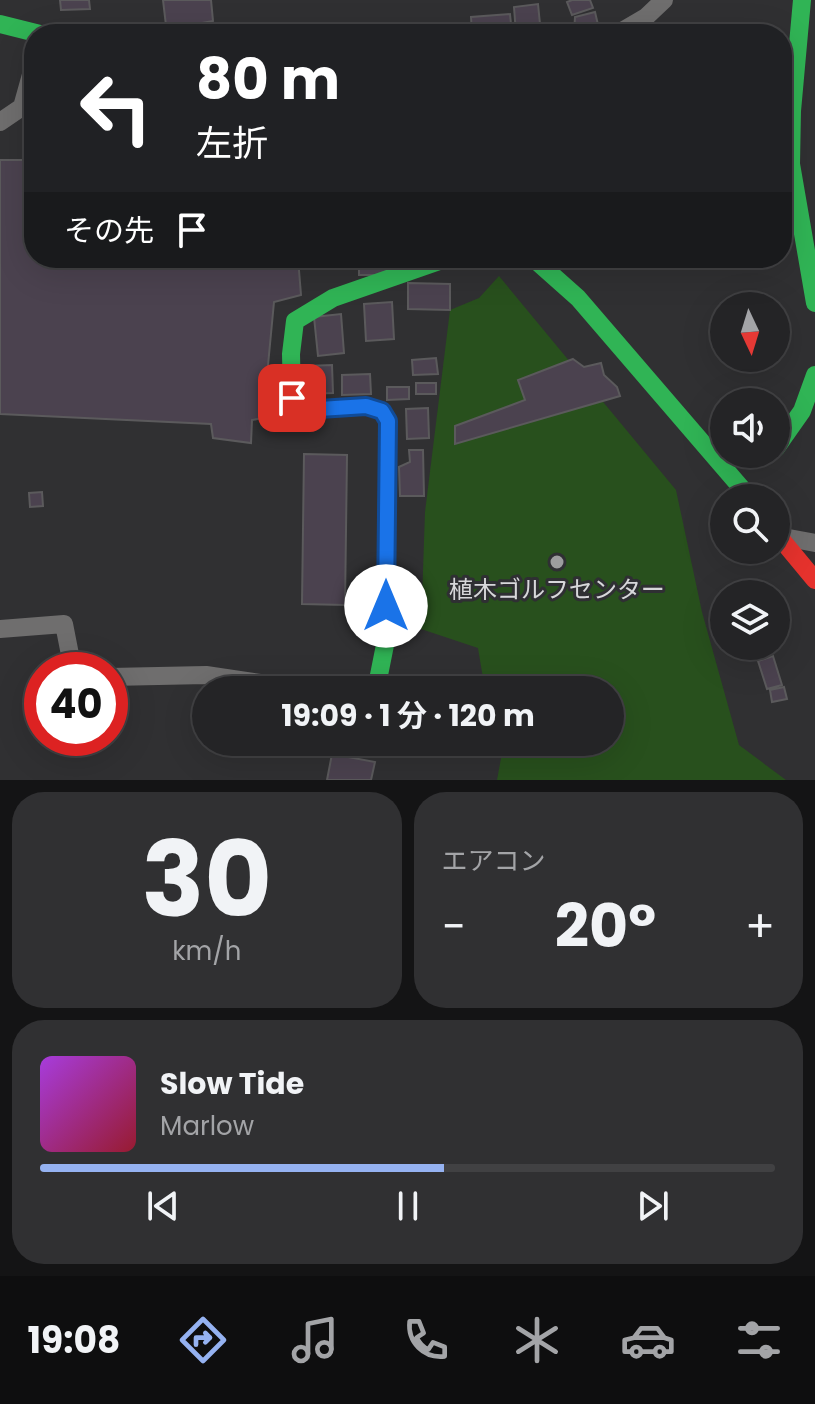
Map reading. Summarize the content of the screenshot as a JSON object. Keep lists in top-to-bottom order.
{
  "places": ["植木ゴルフセンター"],
  "north": "bottom",
  "page": {
    "turn": ["80 m", "左折"],
    "then": "その先",
    "limit": "40",
    "trip": "19:09 · 1 分 · 120 m",
    "tile": [
      ["30", "km/h"],
      "エアコン"
    ],
    "heat": ["−", "20°", "+"],
    "song": ["Slow Tide", "Marlow"],
    "tabs": "19:08"
  }
}
